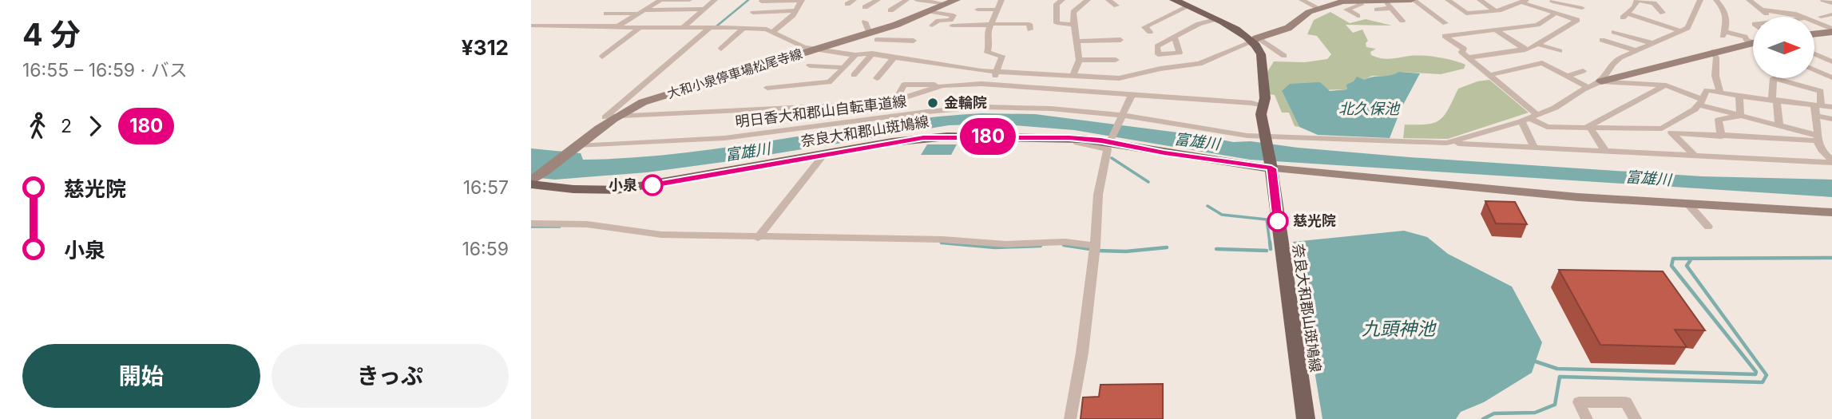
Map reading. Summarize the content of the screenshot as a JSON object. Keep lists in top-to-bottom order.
{
  "streets": {
    "main road": ["奈良大和郡山斑鳩線"],
    "street": ["大和小泉停車場松尾寺線", "明日香大和郡山自転車道線"]
  },
  "crossings": [
    ["大和小泉停車場松尾寺線", "明日香大和郡山自転車道線"],
    ["大和小泉停車場松尾寺線", "奈良大和郡山斑鳩線"],
    ["明日香大和郡山自転車道線", "奈良大和郡山斑鳩線"]
  ],
  "water": ["北久保池", "富雄川", "九頭神池"],
  "places": ["金輪院", "小泉", "慈光院"],
  "lines": ["bus line 180"],
  "north": "right",
  "page": {
    "heading": ["4 分", "16:55 – 16:59 · バス", "¥312"],
    "on_map": "180",
    "legs": ["2", "180"],
    "list": [
      {
        "name": "慈光院",
        "value": "16:57"
      },
      {
        "name": "小泉",
        "value": "16:59"
      }
    ],
    "buttons": ["開始", "きっぷ"]
  }
}
